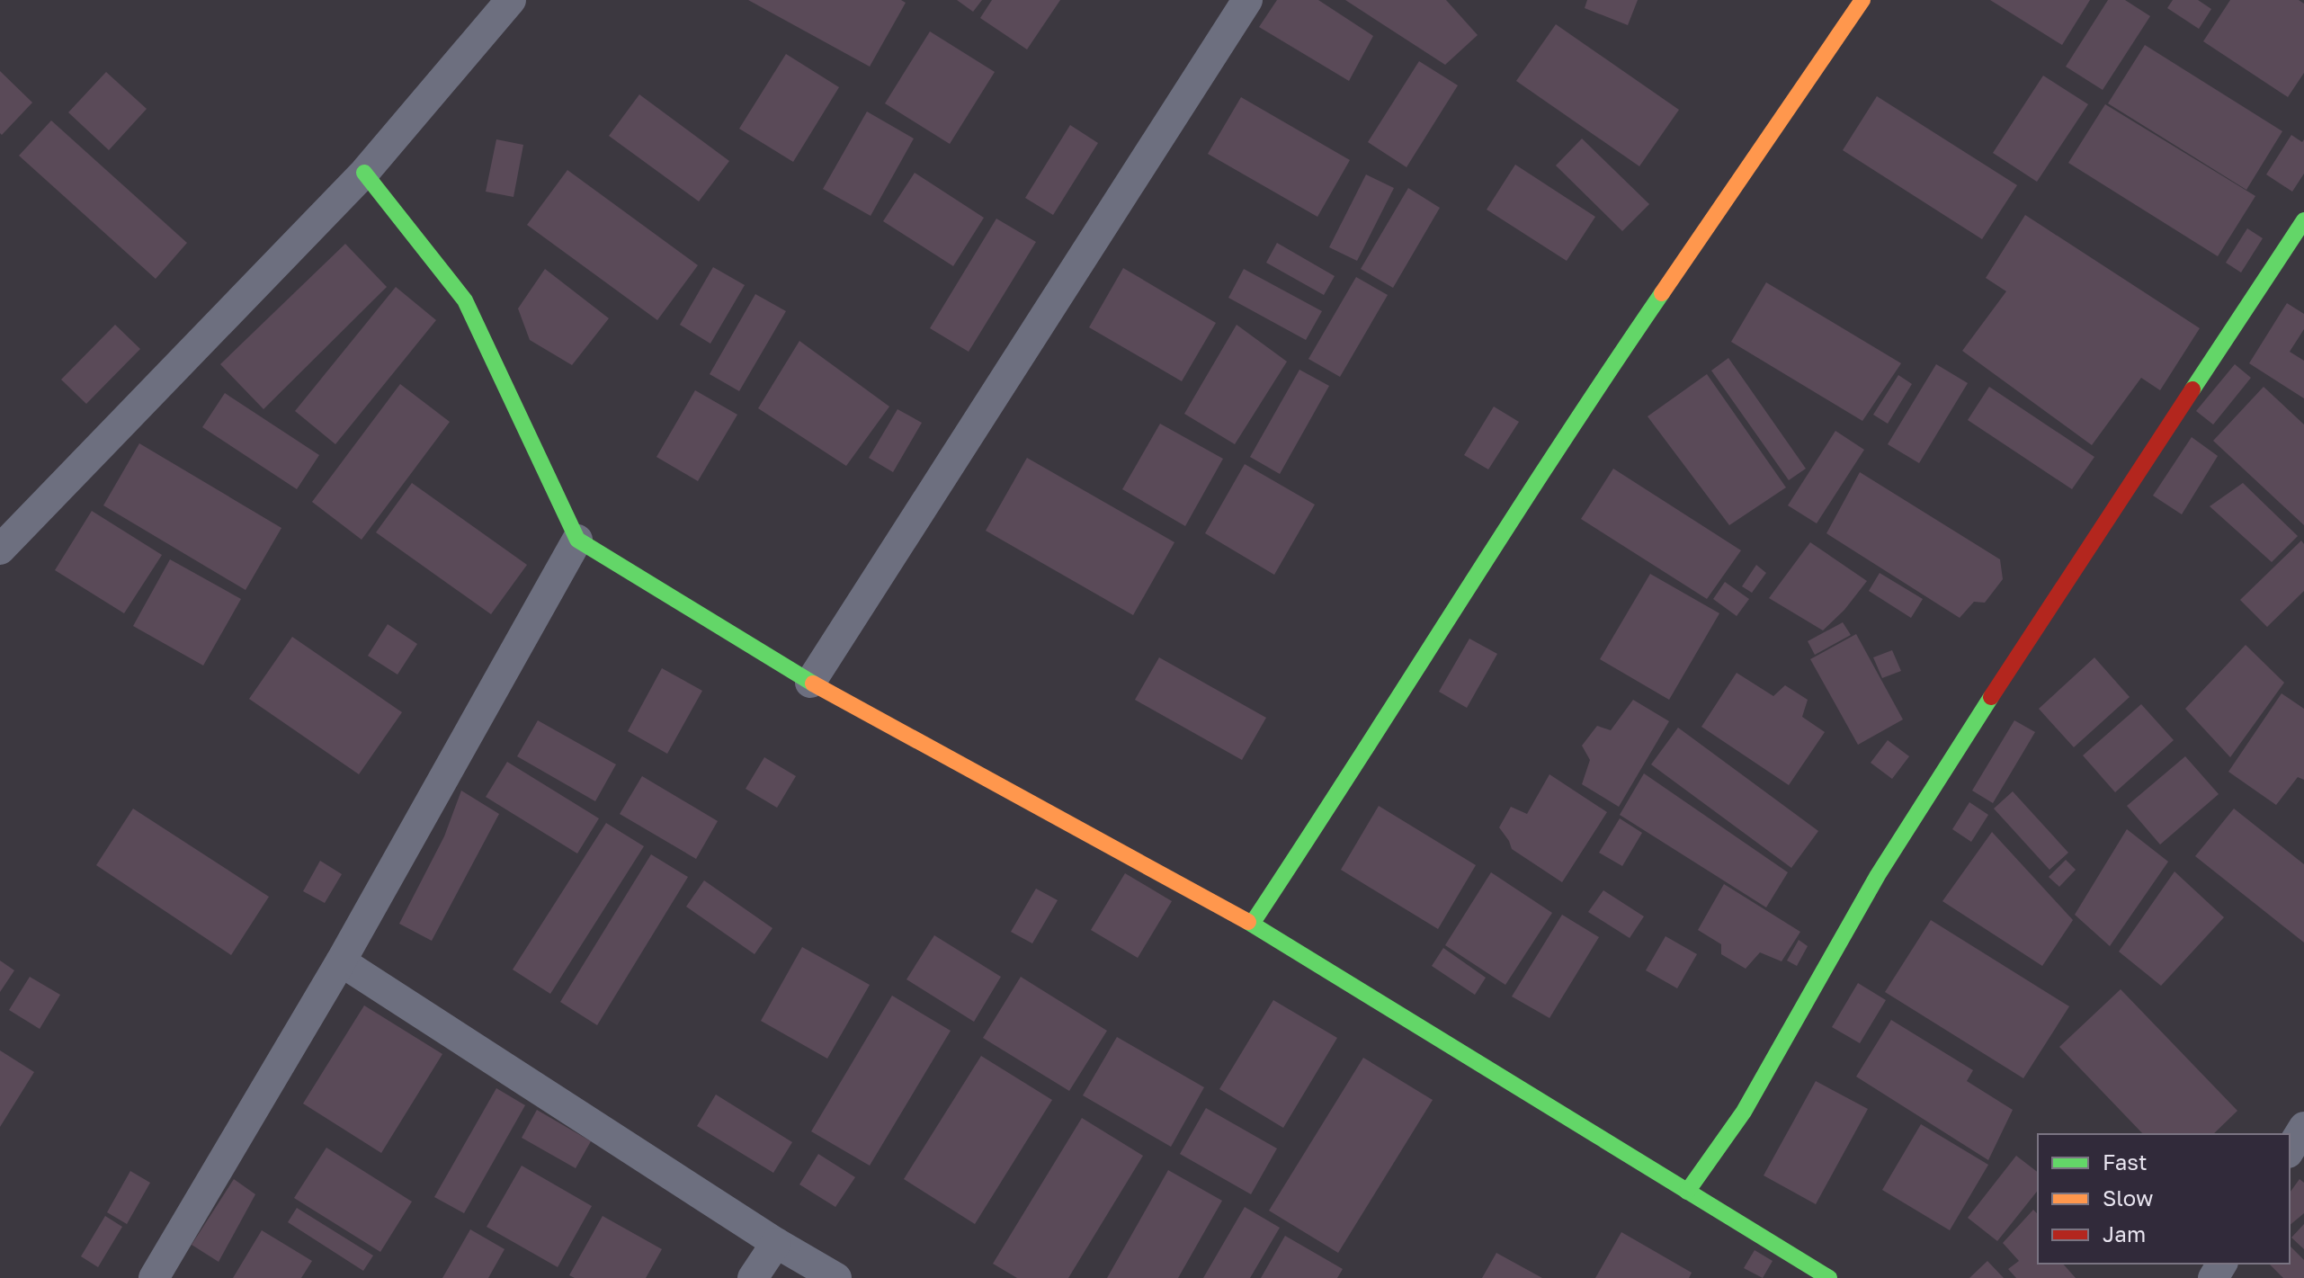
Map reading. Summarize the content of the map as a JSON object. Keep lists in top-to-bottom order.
{
  "legend": ["Fast", "Slow", "Jam"]
}
